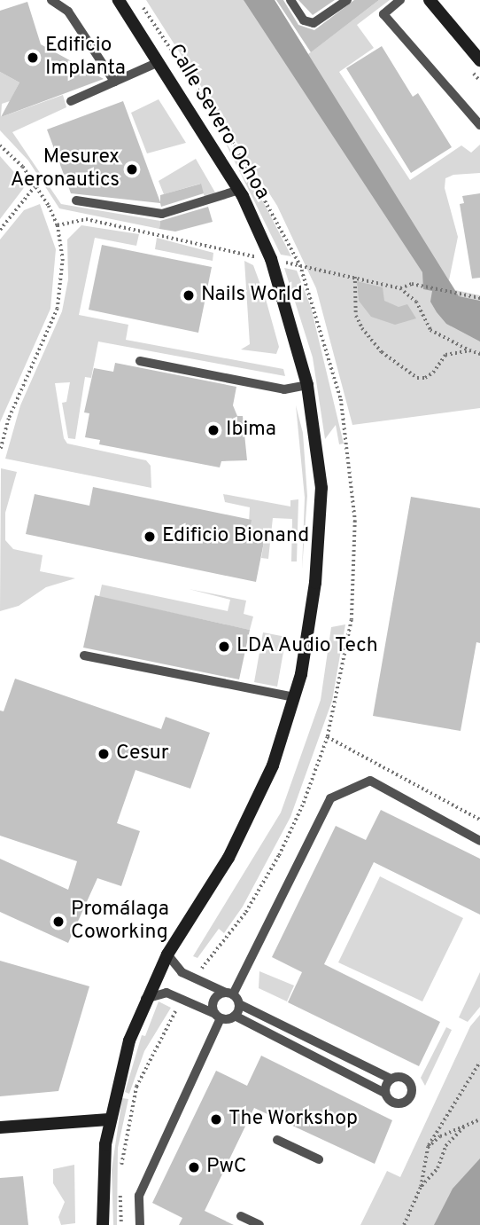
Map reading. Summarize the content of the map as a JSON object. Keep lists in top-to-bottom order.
{
  "streets": {
    "street": ["Calle Severo Ochoa"]
  },
  "places": [
    "Edificio Implanta",
    "Mesurex Aeronautics",
    "Nails World",
    "Ibima",
    "Edificio Bionand",
    "LDA Audio Tech",
    "Cesur",
    "Promálaga Coworking",
    "The Workshop",
    "PwC"
  ]
}
